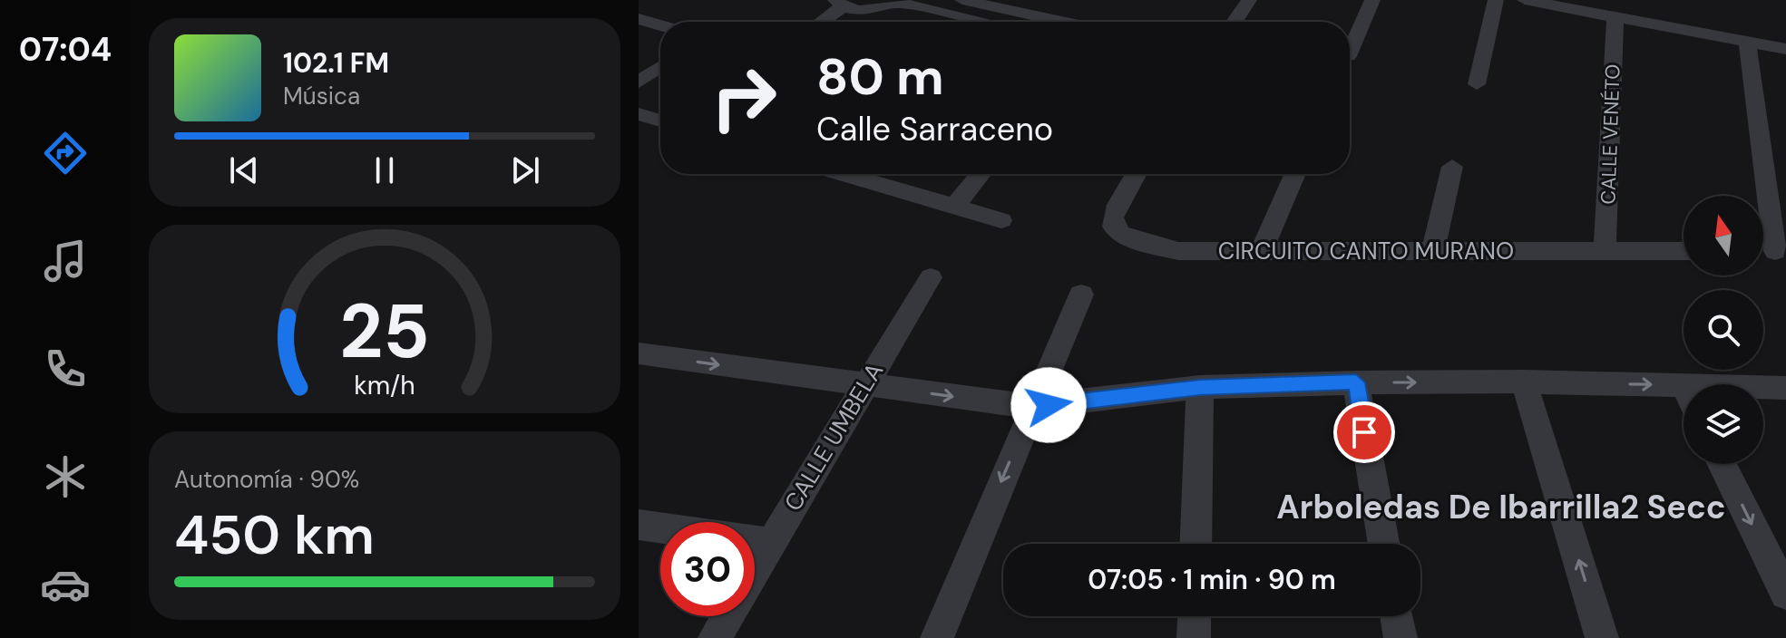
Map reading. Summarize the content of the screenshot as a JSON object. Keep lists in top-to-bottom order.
{
  "streets": {
    "street": ["CALLE VENÉTO", "CIRCUITO CANTO MURANO", "CALLE UMBELA"]
  },
  "crossings": [
    ["CALLE VENÉTO", "CIRCUITO CANTO MURANO"]
  ],
  "districts": ["Arboledas De Ibarrilla2 Secc"],
  "north": "top",
  "page": {
    "tabs": "07:04",
    "turn": ["80 m", "Calle Sarraceno"],
    "song": ["102.1 FM", "Música"],
    "tile": ["Autonomía · 90%", "450 km"],
    "limit": "30",
    "trip": "07:05 · 1 min · 90 m",
    "gauge": ["25", "km/h"]
  }
}
